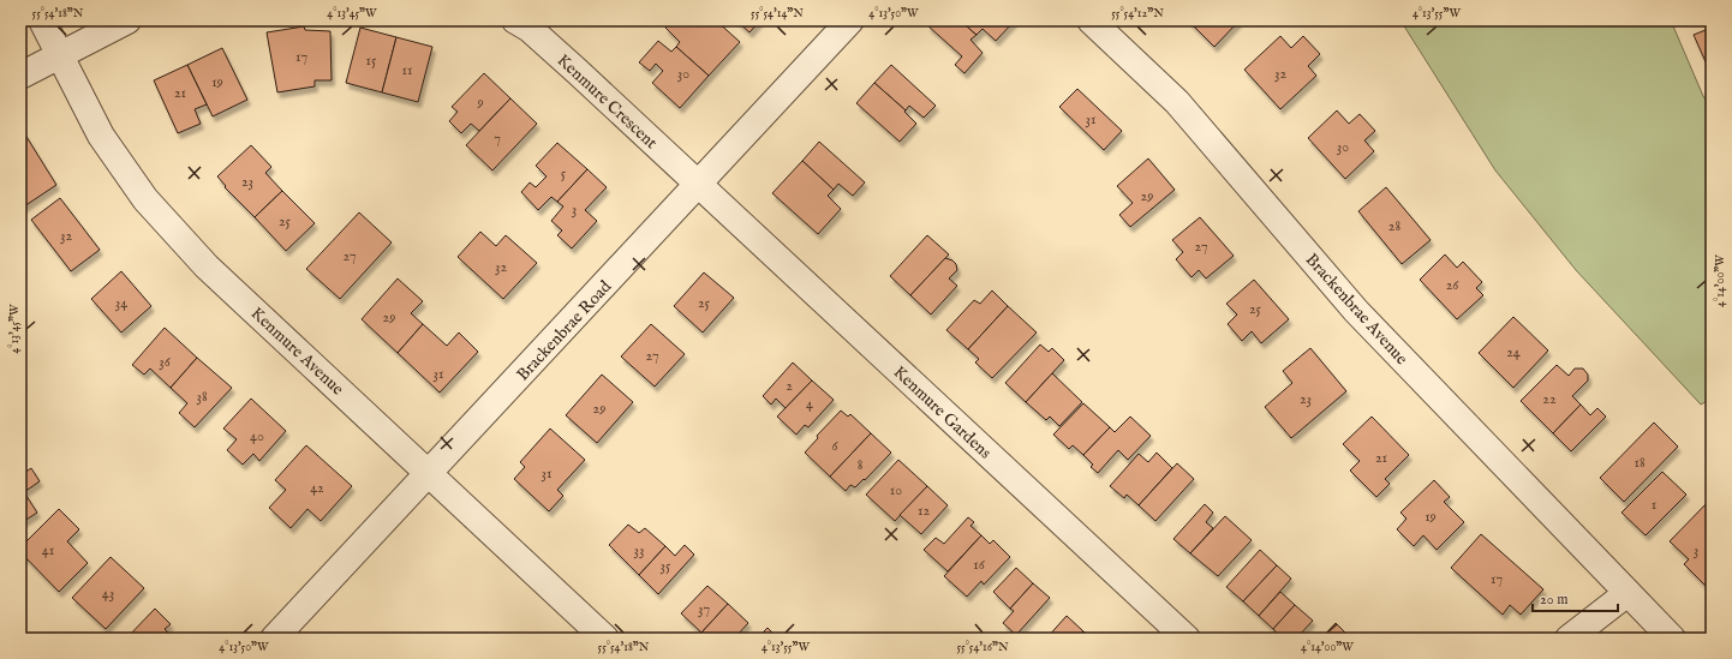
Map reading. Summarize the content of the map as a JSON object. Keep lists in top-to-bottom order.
{
  "streets": {
    "street": [
      "Kenmure Crescent",
      "Brackenbrae Avenue",
      "Brackenbrae Road",
      "Kenmure Avenue",
      "Kenmure Gardens"
    ]
  },
  "crossings": [
    ["Kenmure Crescent", "Brackenbrae Road"],
    ["Kenmure Crescent", "Kenmure Gardens"],
    ["Brackenbrae Road", "Kenmure Avenue"],
    ["Brackenbrae Road", "Kenmure Gardens"]
  ],
  "house_numbers": [
    "17",
    "15",
    "11",
    "30",
    "32",
    "19",
    "21",
    "9",
    "31",
    "7",
    "30",
    "5",
    "23",
    "29",
    "3",
    "25",
    "28",
    "32",
    "27",
    "27",
    "32",
    "26",
    "34",
    "25",
    "25",
    "29",
    "24",
    "27",
    "36",
    "31",
    "2",
    "38",
    "23",
    "22",
    "4",
    "29",
    "40",
    "6",
    "21",
    "18",
    "8",
    "31",
    "42",
    "10",
    "1",
    "12",
    "19",
    "41",
    "33",
    "3",
    "16",
    "35",
    "17",
    "43",
    "37"
  ],
  "scale_bar": "20 m",
  "coordinates": [
    "55°54'18\"N",
    "4°13'45\"W",
    "55°54'14\"N",
    "4°13'50\"W",
    "55°54'12\"N",
    "4°13'55\"W",
    "4°14'00\"W",
    "55°54'16\"N"
  ]
}
